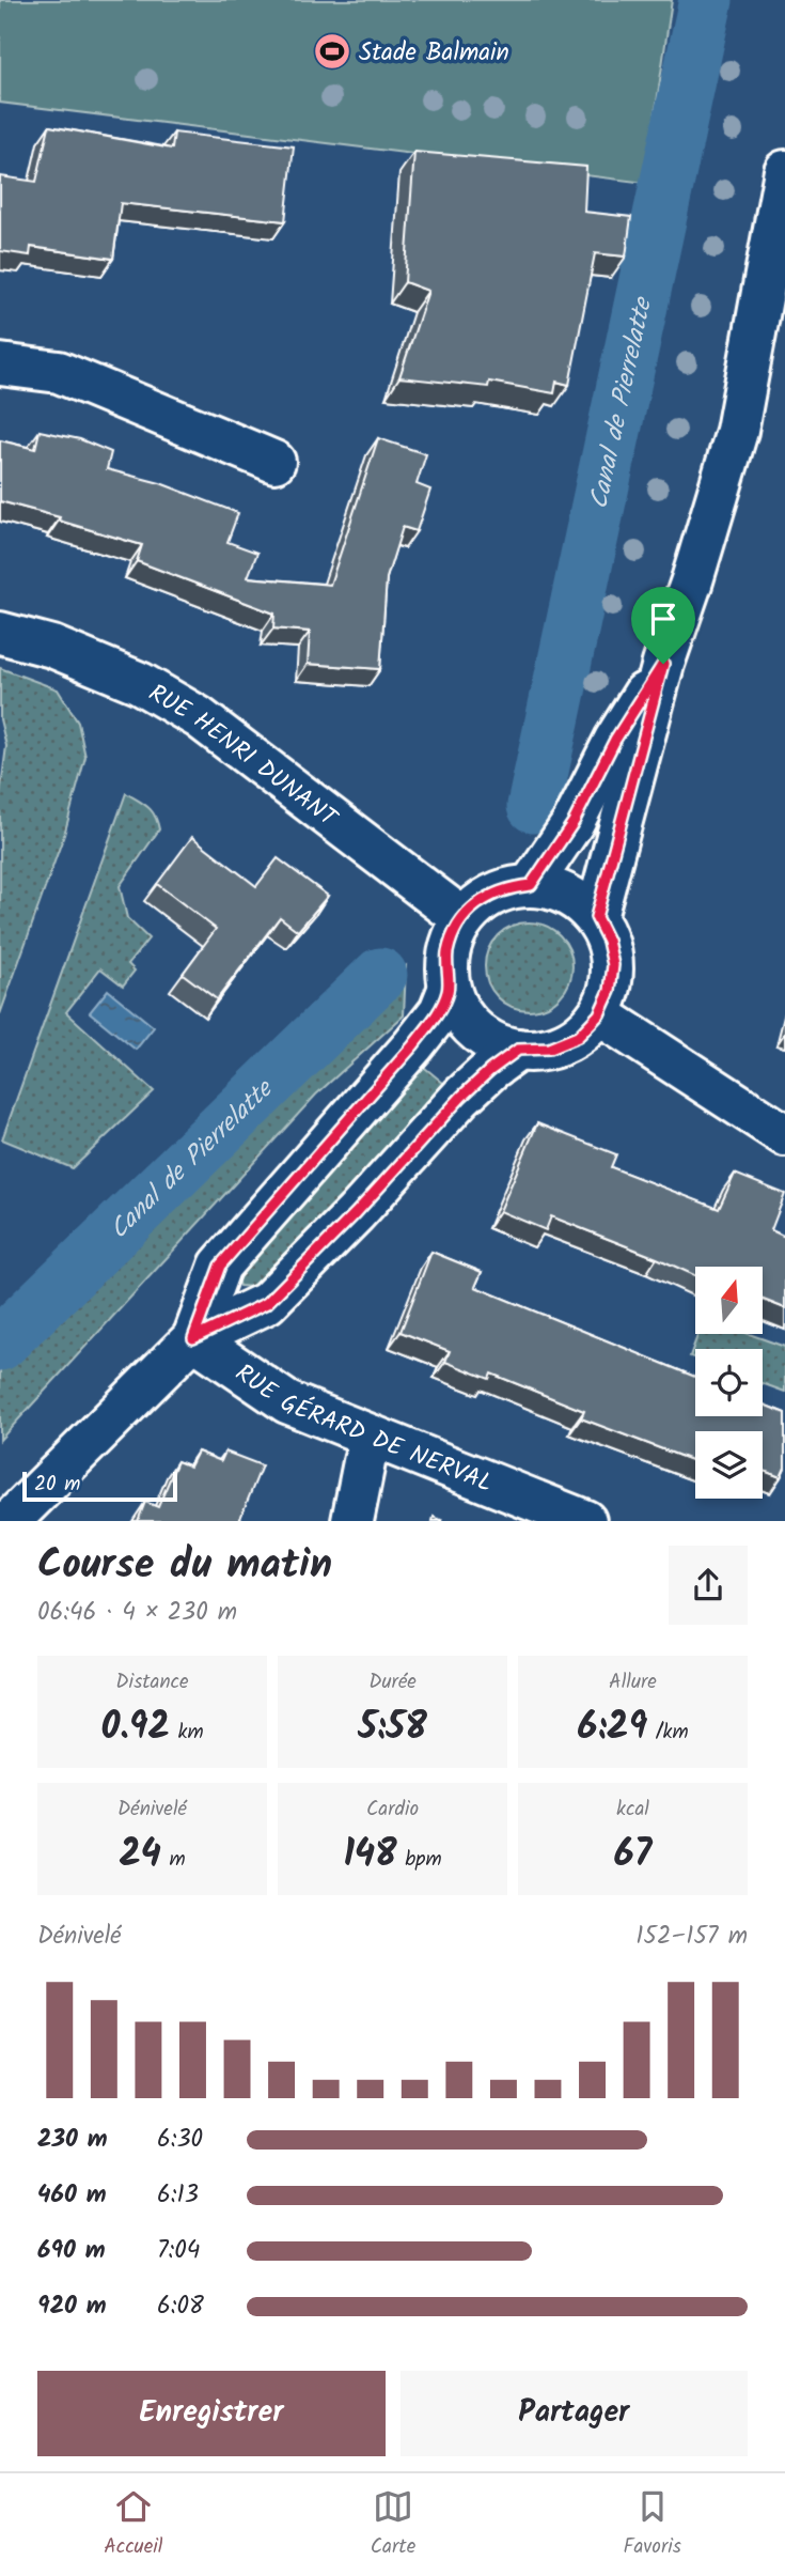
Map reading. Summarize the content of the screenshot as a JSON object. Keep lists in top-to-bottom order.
{
  "streets": {
    "street": ["RUE HENRI DUNANT", "RUE GÉRARD DE NERVAL"]
  },
  "water": ["Canal de Pierrelatte"],
  "places": {
    "sports": ["Stade Balmain"]
  },
  "scale_bar": "20 m",
  "north": "top",
  "page": {
    "scale": "20 m",
    "heading": ["Course du matin", "06:46 · 4 × 230 m"],
    "stats": [
      ["Distance", "0.92 km"],
      ["Durée", "5:58"],
      ["Allure", "6:29 /km"],
      ["Dénivelé", "24 m"],
      ["Cardio", "148 bpm"],
      ["kcal", "67"]
    ],
    "chart": ["Dénivelé", "152–157 m"],
    "list": [
      {
        "name": "230 m",
        "note": "6:30"
      },
      {
        "name": "460 m",
        "note": "6:13"
      },
      {
        "name": "690 m",
        "note": "7:04"
      },
      {
        "name": "920 m",
        "note": "6:08"
      }
    ],
    "buttons": ["Enregistrer", "Partager"],
    "tabs": ["Accueil", "Carte", "Favoris"]
  }
}
